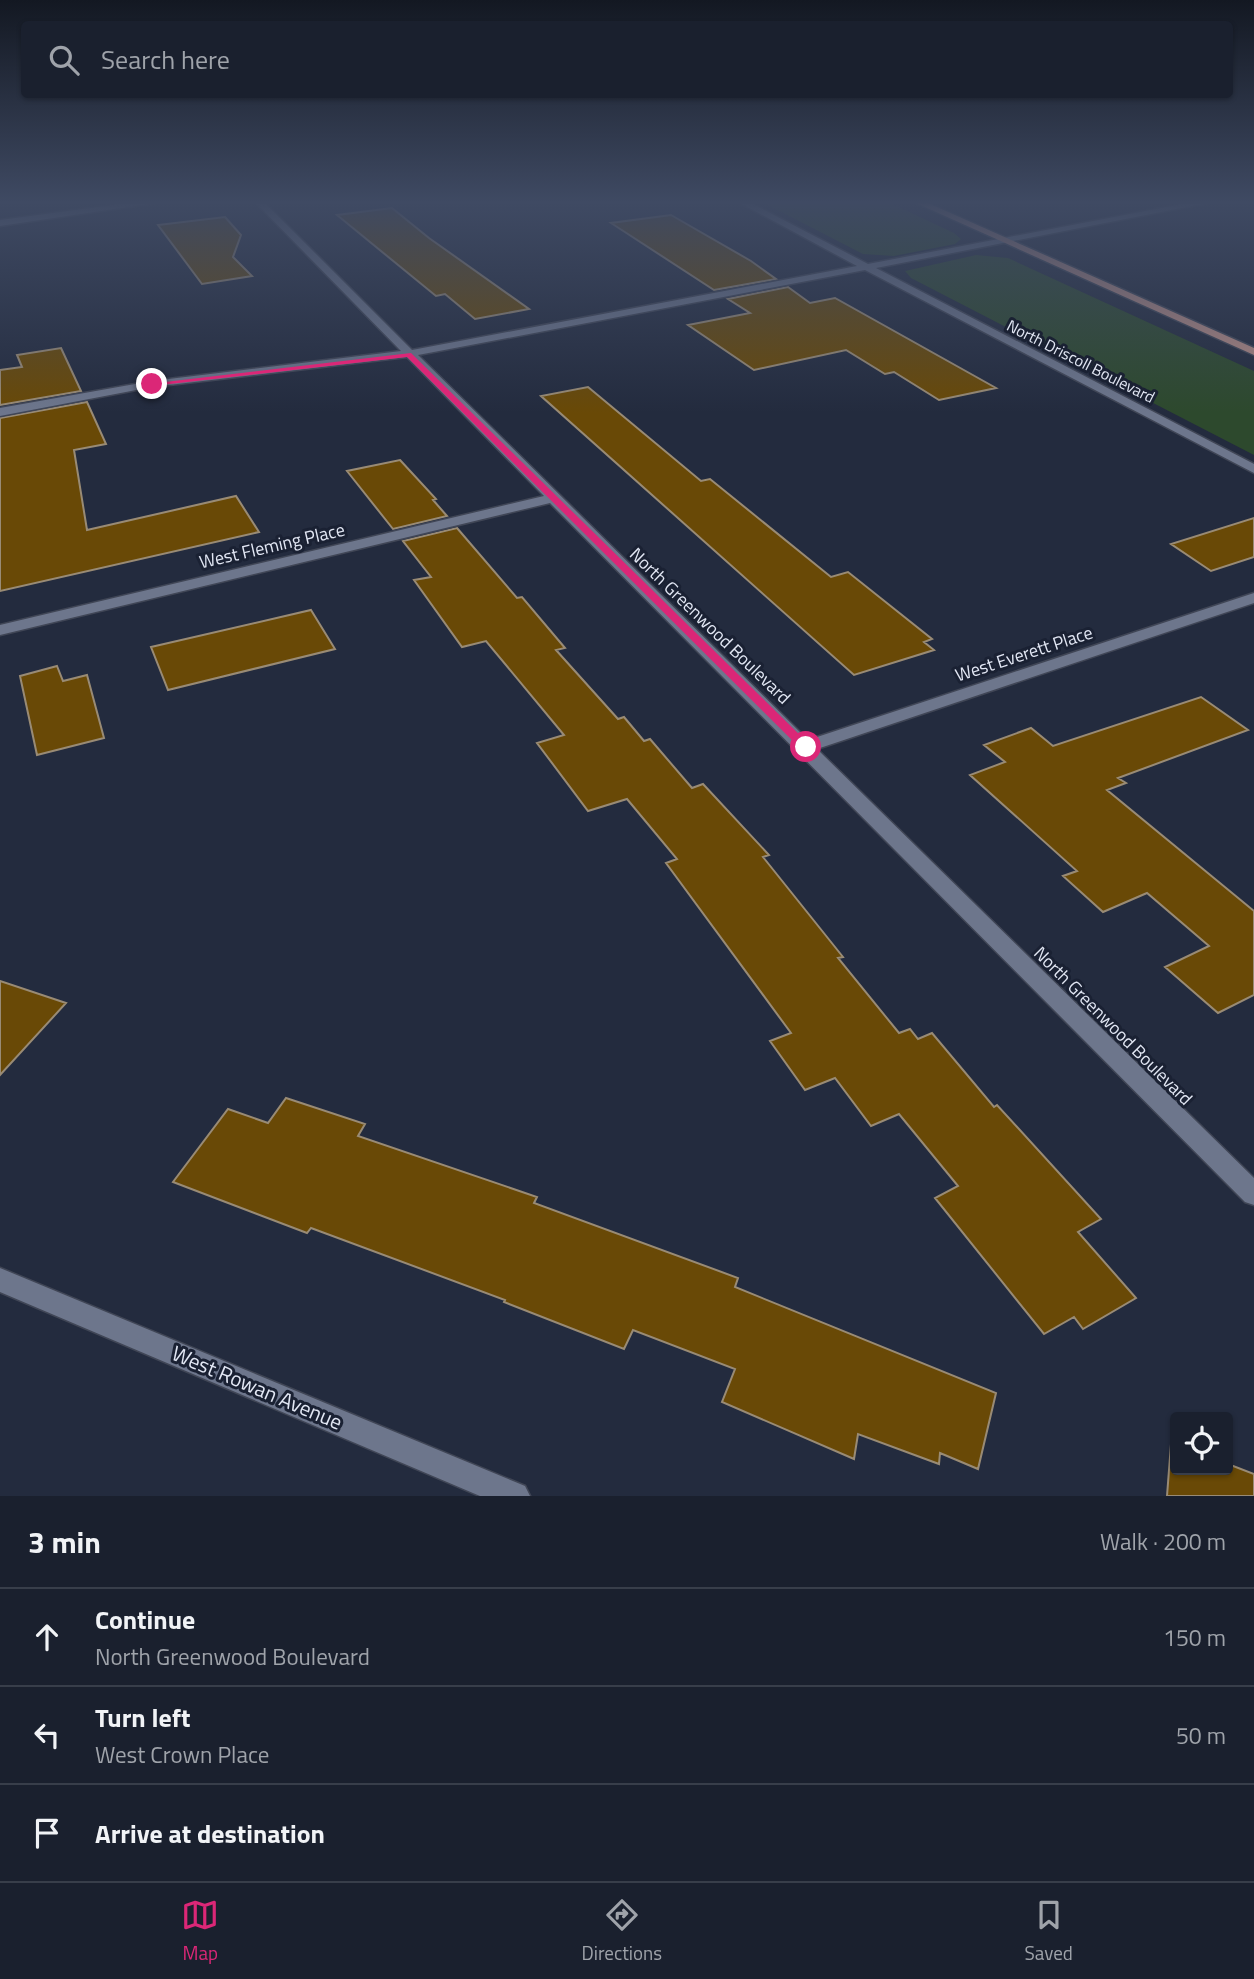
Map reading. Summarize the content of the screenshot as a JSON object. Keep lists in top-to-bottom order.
{
  "streets": {
    "street": [
      "North Driscoll Boulevard",
      "West Fleming Place",
      "North Greenwood Boulevard",
      "West Everett Place",
      "West Rowan Avenue"
    ]
  },
  "crossings": [
    ["West Fleming Place", "North Greenwood Boulevard"],
    ["North Greenwood Boulevard", "West Everett Place"]
  ],
  "page": {
    "search": "Search here",
    "heading": ["3 min", "Walk · 200 m"],
    "list": [
      ["Continue", "North Greenwood Boulevard", "150 m"],
      ["Turn left", "West Crown Place", "50 m"],
      "Arrive at destination"
    ],
    "nav": ["Map", "Directions", "Saved"]
  }
}
